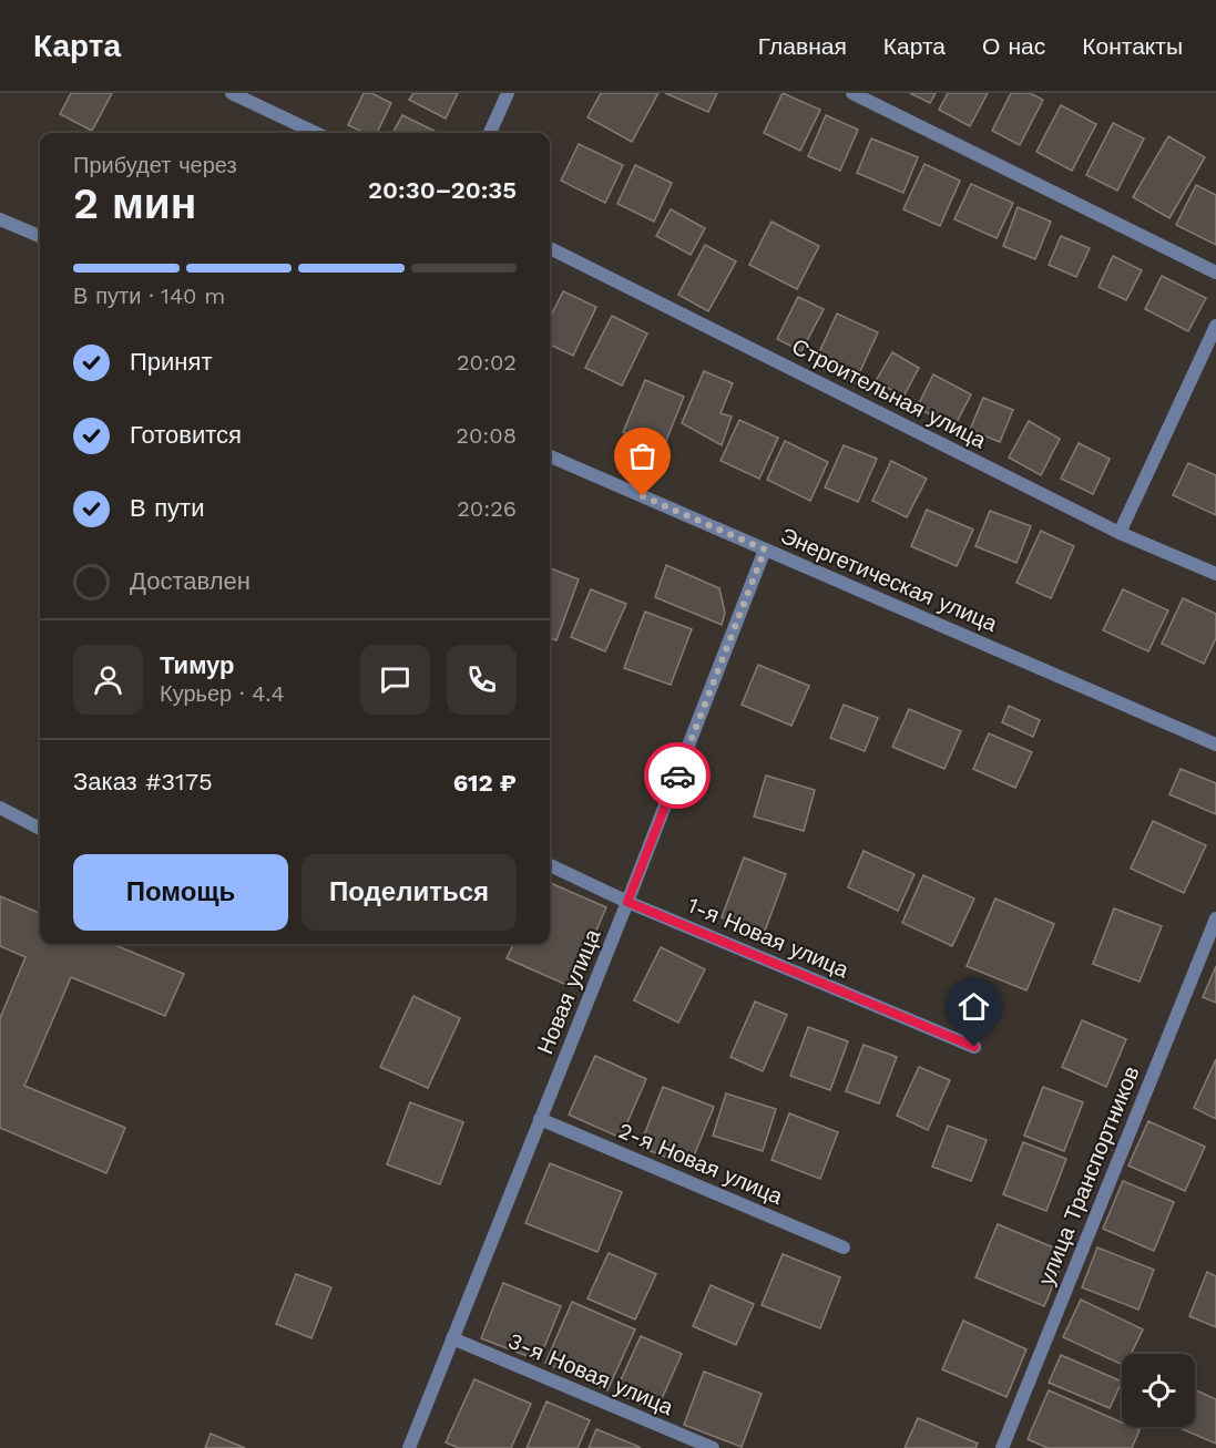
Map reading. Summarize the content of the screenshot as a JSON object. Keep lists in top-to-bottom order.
{
  "streets": {
    "street": [
      "Строительная улица",
      "Энергетическая улица",
      "1-я Новая улица",
      "Новая улица",
      "2-я Новая улица",
      "улица Транспортников",
      "3-я Новая улица"
    ]
  },
  "crossings": [
    ["Энергетическая улица", "Новая улица"],
    ["1-я Новая улица", "Новая улица"],
    ["Новая улица", "2-я Новая улица"],
    ["Новая улица", "3-я Новая улица"]
  ],
  "page": {
    "header": "Карта",
    "nav": [
      "Главная",
      "Карта",
      "О нас",
      "Контакты"
    ],
    "heading": ["2 мин", "Прибудет через", "20:30–20:35"],
    "panel": [
      "Тимур",
      "Курьер · 4.4",
      "Заказ #3175",
      "612 ₽"
    ],
    "bar": "В пути · 140 m",
    "list": [
      ["Принят", "20:02"],
      ["Готовится", "20:08"],
      ["В пути", "20:26"],
      "Доставлен"
    ],
    "buttons": ["Помощь", "Поделиться"]
  }
}
